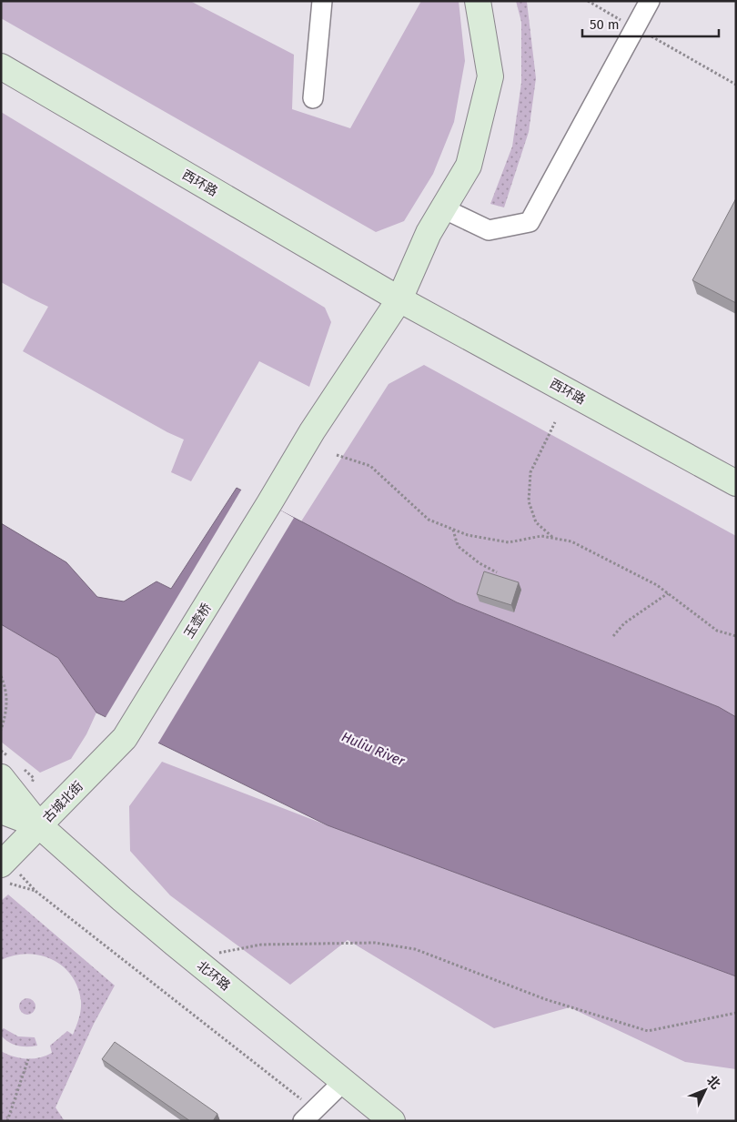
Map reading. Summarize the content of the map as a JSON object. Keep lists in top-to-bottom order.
{
  "streets": {
    "main road": [
      "西环路",
      "玉壶桥",
      "古城北街",
      "北环路"
    ]
  },
  "crossings": [
    ["西环路", "玉壶桥"],
    ["玉壶桥", "古城北街"],
    ["古城北街", "北环路"]
  ],
  "water": ["Huliu River"],
  "scale_bar": "50 m",
  "north": "top right"
}
